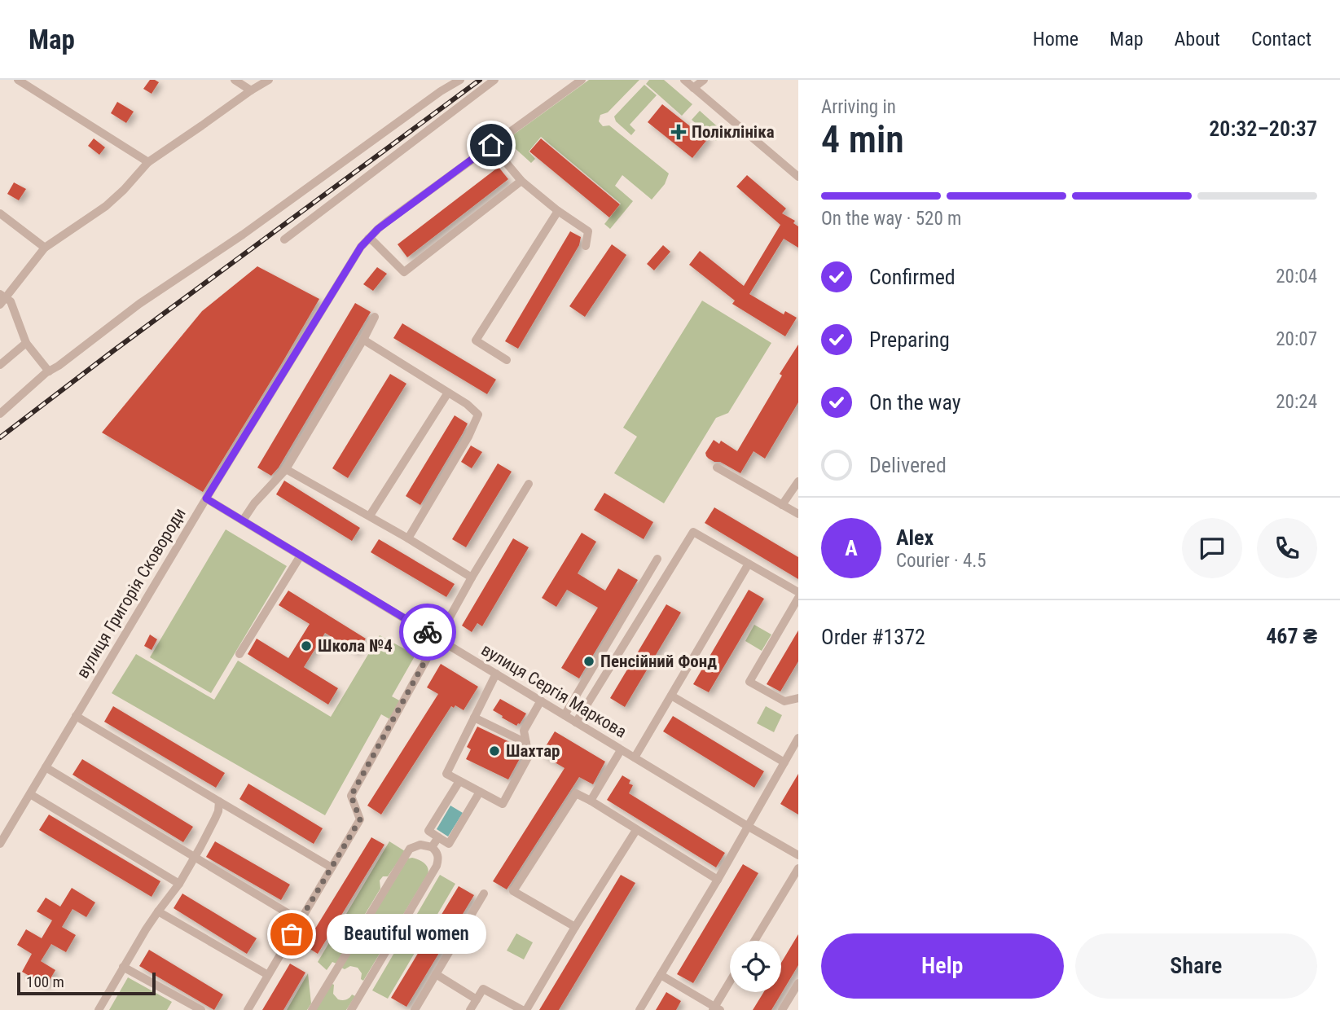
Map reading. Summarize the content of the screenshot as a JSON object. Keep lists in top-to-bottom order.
{
  "streets": {
    "street": ["вулиця Григорія Сковороди", "вулиця Сергія Маркова"]
  },
  "crossings": [
    ["вулиця Григорія Сковороди", "вулиця Сергія Маркова"]
  ],
  "places": {
    "health": ["Поліклініка"],
    "other": [
      "Школа №4",
      "Пенсійний Фонд",
      "Шахтар",
      "Beautiful women"
    ]
  },
  "scale_bar": "100 m",
  "page": {
    "header": "Map",
    "nav": [
      "Home",
      "Map",
      "About",
      "Contact"
    ],
    "heading": ["4 min", "Arriving in", "20:32–20:37"],
    "panel": [
      "Alex",
      "Courier · 4.5",
      "Order #1372",
      "467 ₴"
    ],
    "bar": "On the way · 520 m",
    "list": [
      ["Confirmed", "20:04"],
      ["Preparing", "20:07"],
      ["On the way", "20:24"],
      "Delivered"
    ],
    "round": "A",
    "bubble": "Beautiful women",
    "buttons": ["Help", "Share"],
    "scale": "100 m"
  }
}
